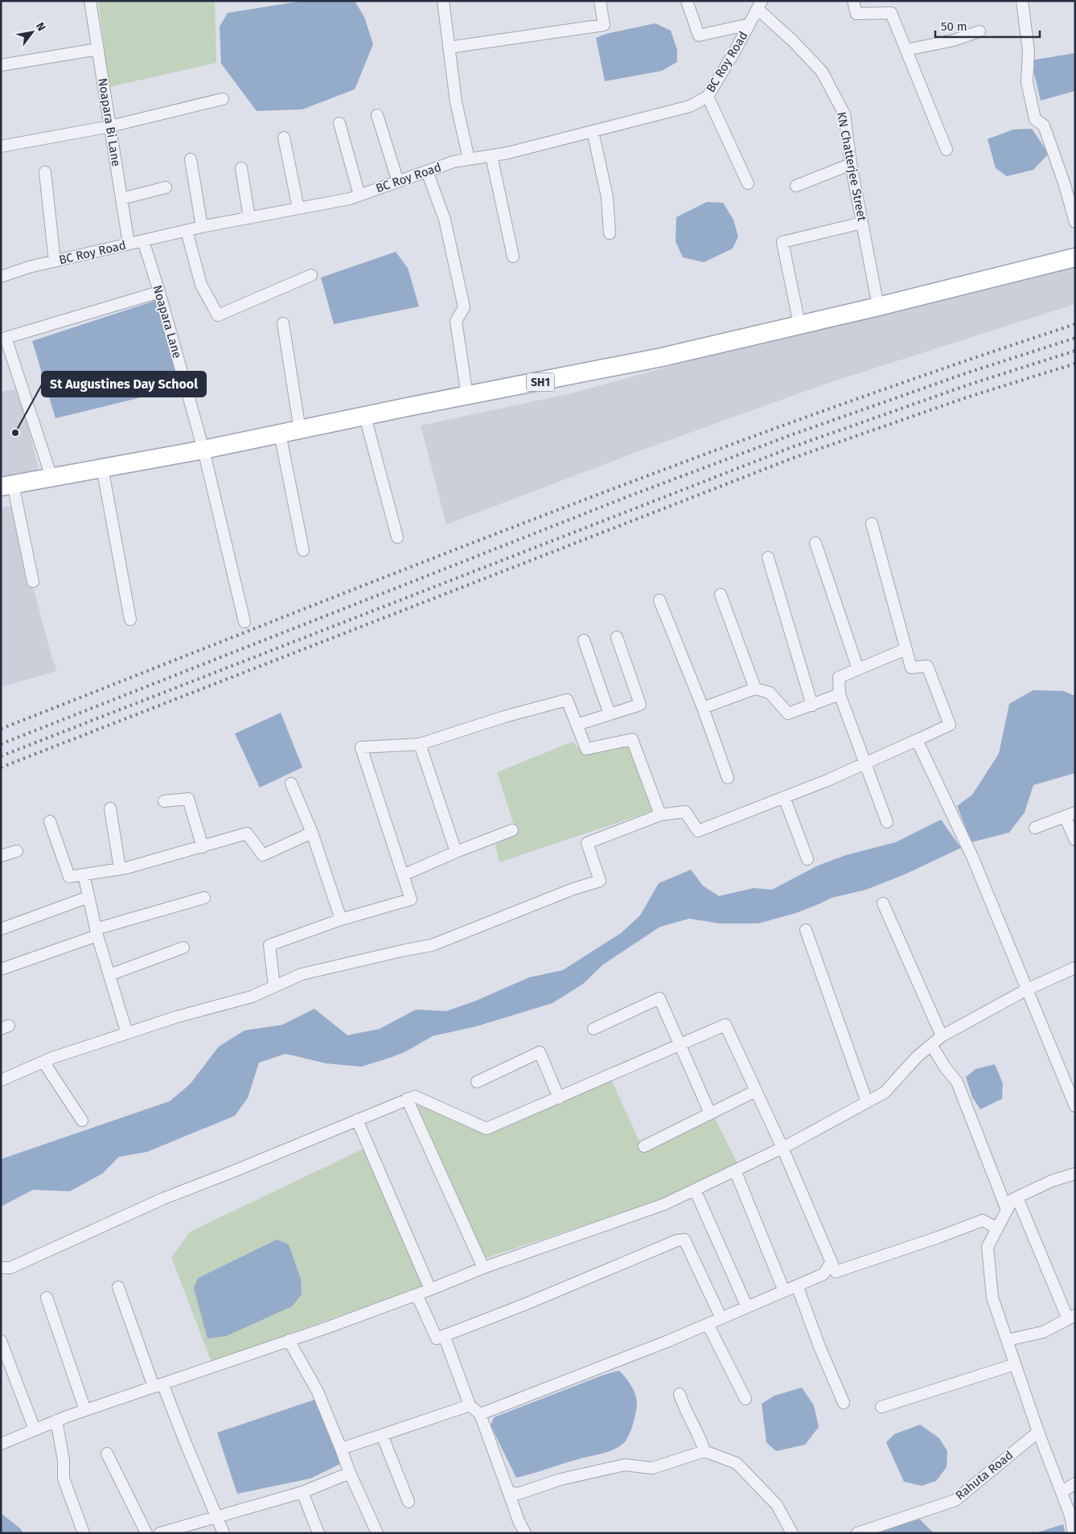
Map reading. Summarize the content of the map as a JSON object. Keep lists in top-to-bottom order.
{
  "streets": {
    "main road": ["SH1"],
    "street": [
      "BC Roy Road",
      "Noapara Bi Lane",
      "KN Chatterjee Street",
      "Noapara Lane",
      "Rahuta Road"
    ]
  },
  "crossings": [
    ["BC Roy Road", "Noapara Bi Lane"],
    ["BC Roy Road", "KN Chatterjee Street"],
    ["BC Roy Road", "Noapara Lane"],
    ["KN Chatterjee Street", "SH1"],
    ["Noapara Lane", "SH1"]
  ],
  "places": ["St Augustines Day School"],
  "scale_bar": "50 m",
  "north": "top right"
}
